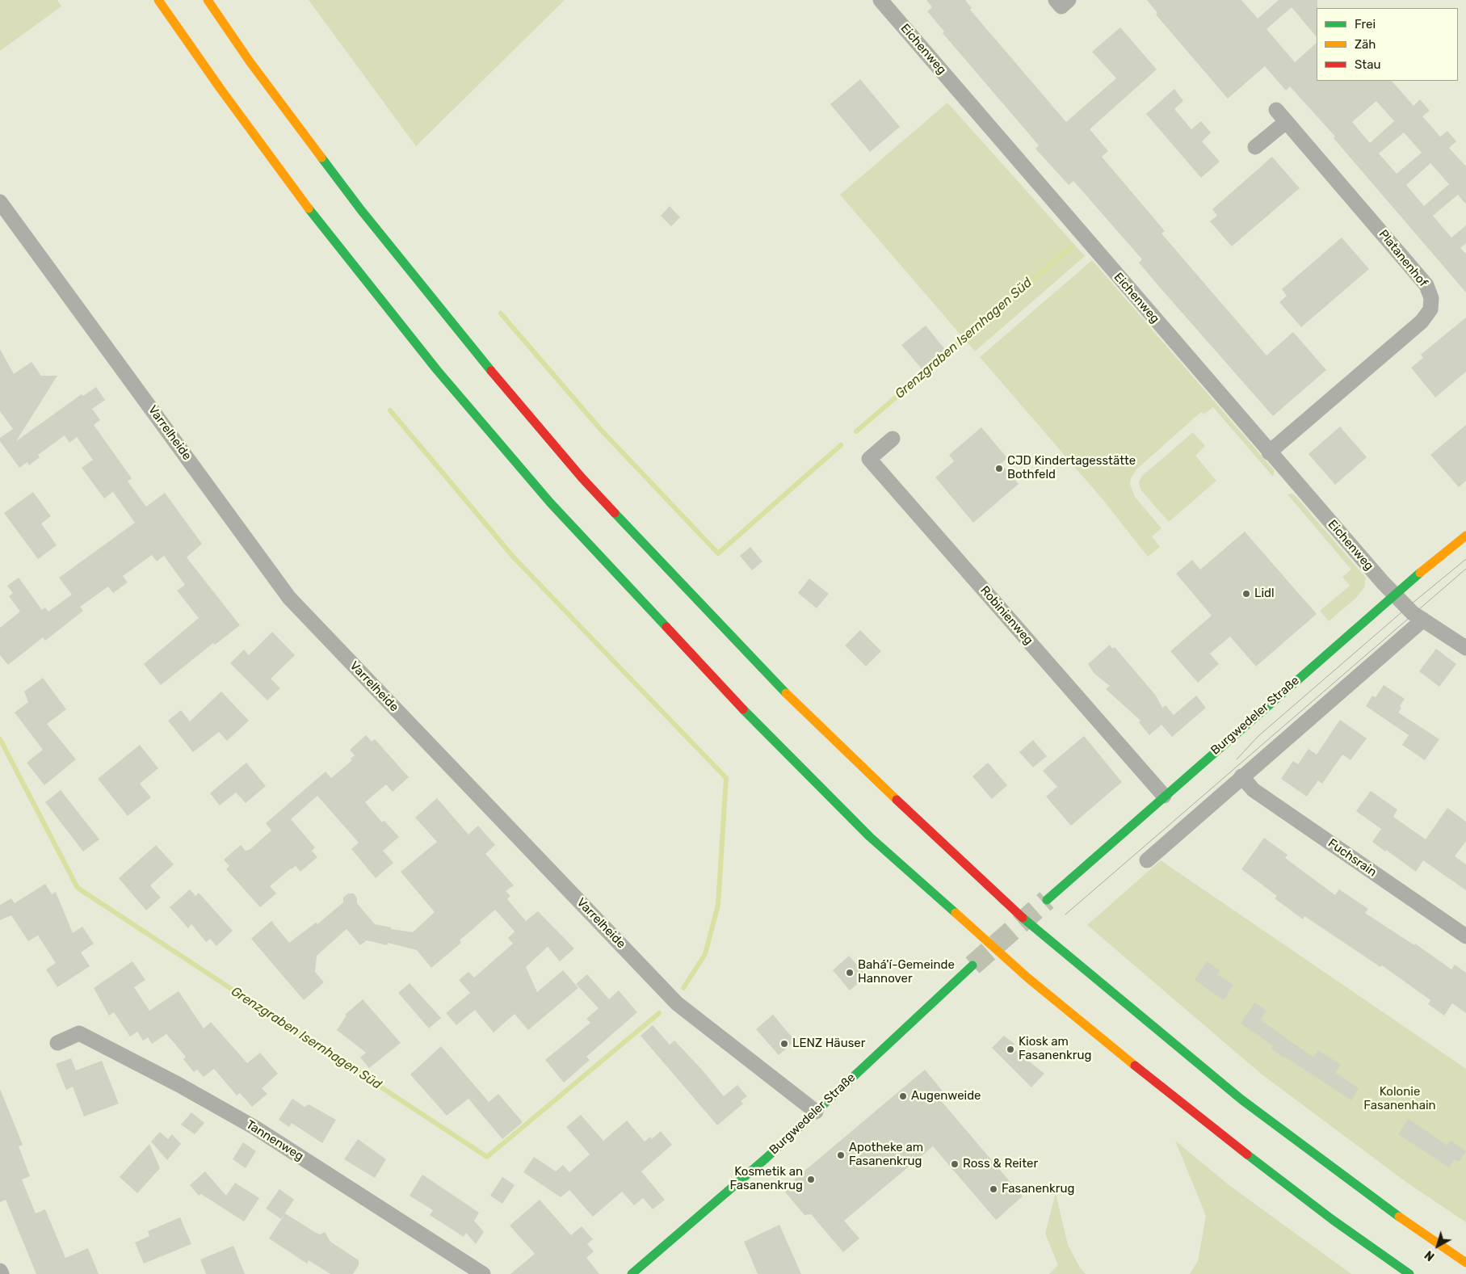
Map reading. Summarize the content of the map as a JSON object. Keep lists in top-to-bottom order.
{
  "streets": {
    "main road": ["Burgwedeler Straße"],
    "street": [
      "Eichenweg",
      "Platanenhof",
      "Varrelheide",
      "Robinienweg",
      "Fuchsrain",
      "Tannenweg"
    ]
  },
  "crossings": [
    ["Eichenweg", "Platanenhof"],
    ["Eichenweg", "Burgwedeler Straße"],
    ["Varrelheide", "Burgwedeler Straße"],
    ["Robinienweg", "Burgwedeler Straße"]
  ],
  "water": ["Grenzgraben Isernhagen Süd"],
  "parks": ["Kolonie Fasanenhain"],
  "places": [
    "CJD Kindertagesstätte Bothfeld",
    "Lidl",
    "Bahá'í-Gemeinde Hannover",
    "LENZ Häuser",
    "Kiosk am Fasanenkrug",
    "Augenweide",
    "Apotheke am Fasanenkrug",
    "Ross & Reiter",
    "Kosmetik an Fasanenkrug",
    "Fasanenkrug"
  ],
  "legend": ["Frei", "Zäh", "Stau"],
  "north": "bottom left"
}
